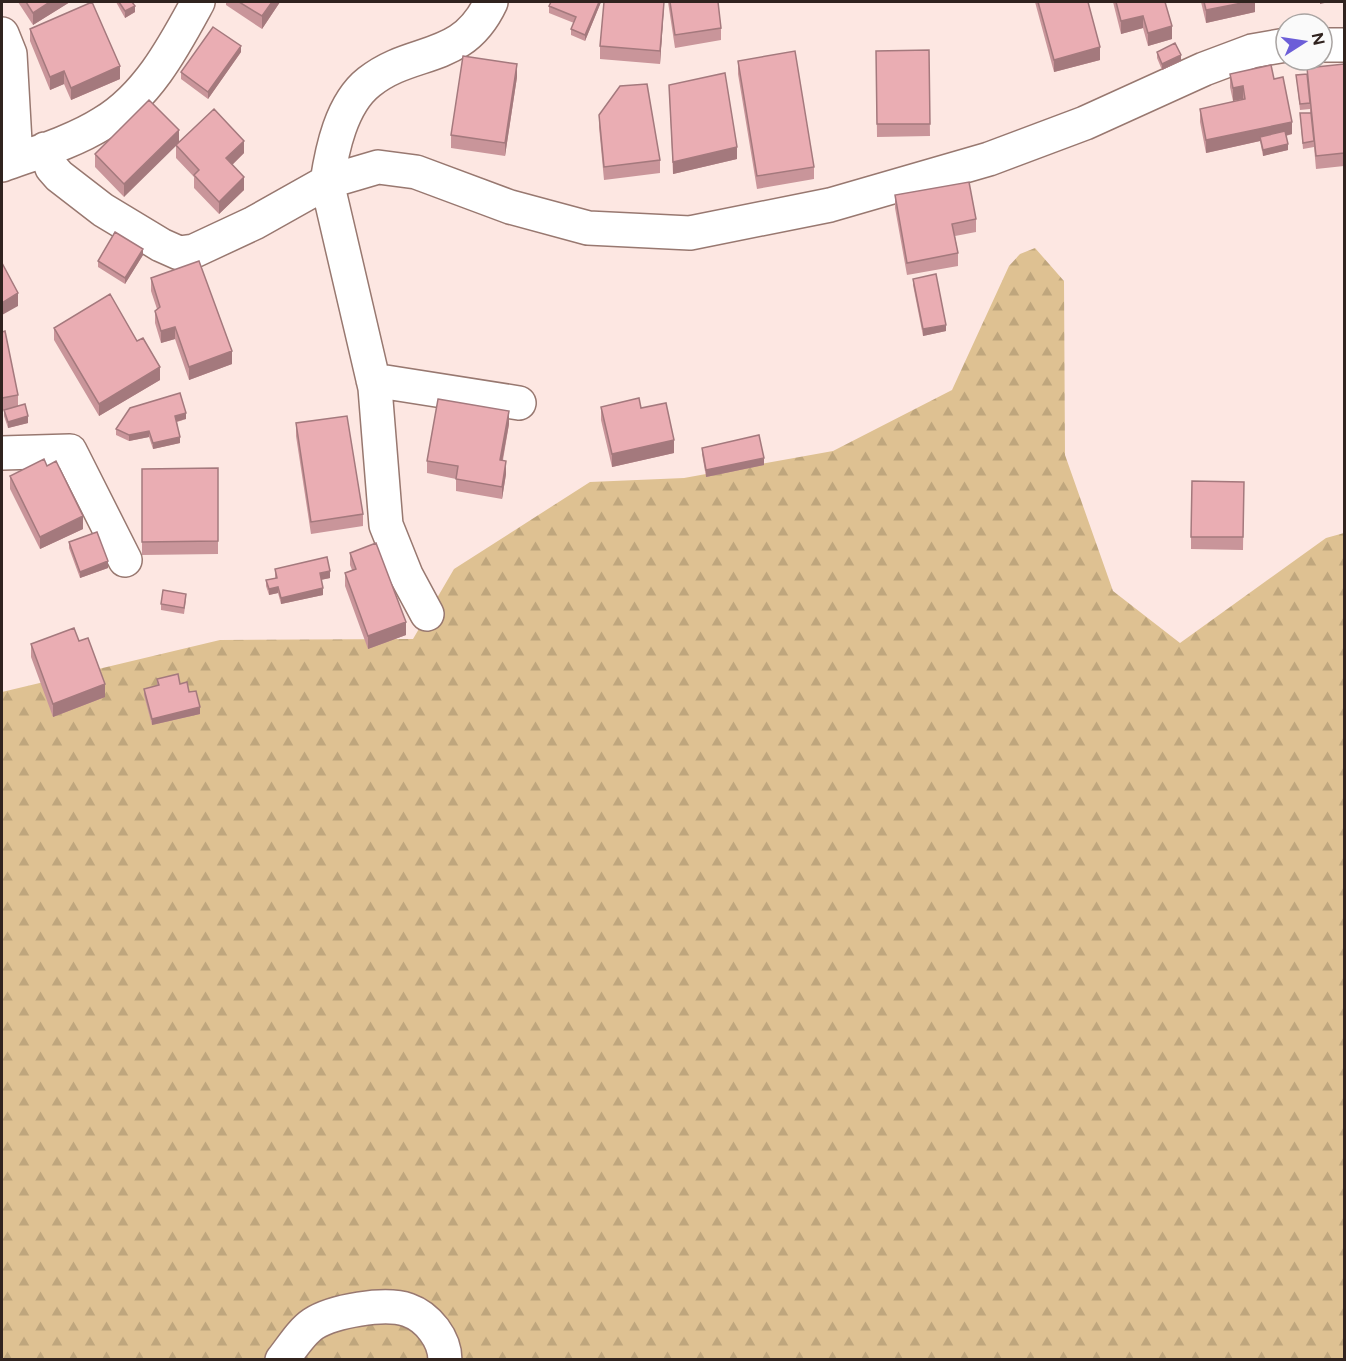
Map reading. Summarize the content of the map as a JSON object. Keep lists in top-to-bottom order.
{
  "north": "right"
}
